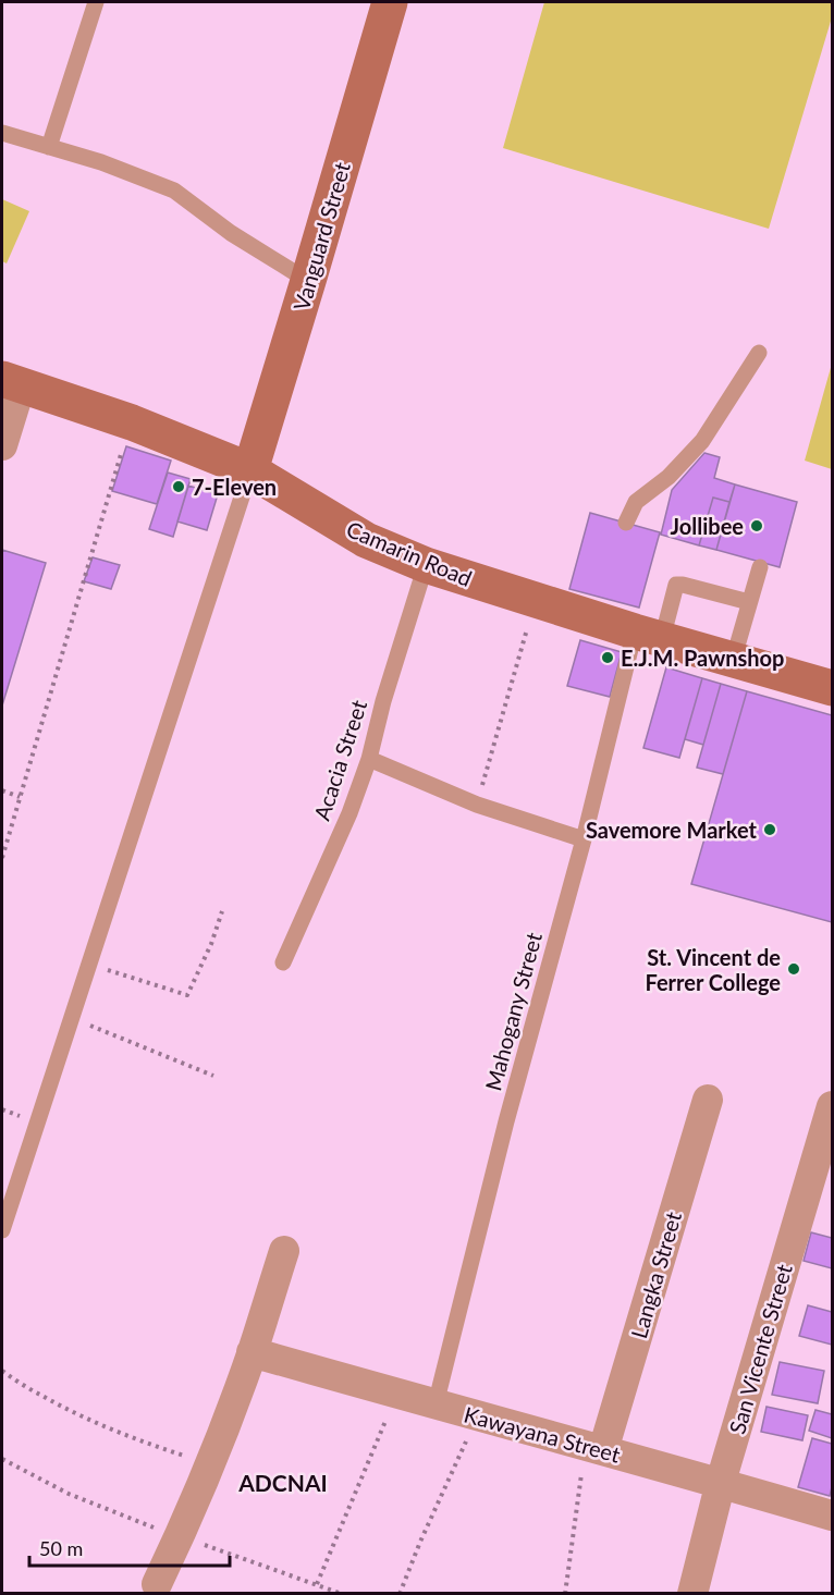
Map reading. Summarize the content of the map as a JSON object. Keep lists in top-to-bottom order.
{
  "streets": {
    "main road": ["Vanguard Street", "Camarin Road"],
    "street": ["Langka Street", "San Vicente Street", "Kawayana Street"],
    "lane": ["Acacia Street", "Mahogany Street"]
  },
  "crossings": [
    ["Vanguard Street", "Camarin Road"],
    ["Camarin Road", "Acacia Street"],
    ["Camarin Road", "Mahogany Street"],
    ["Mahogany Street", "Kawayana Street"],
    ["Langka Street", "Kawayana Street"],
    ["San Vicente Street", "Kawayana Street"]
  ],
  "districts": ["ADCNAI"],
  "places": [
    "7-Eleven",
    "Jollibee",
    "E.J.M. Pawnshop",
    "Savemore Market",
    "St. Vincent de Ferrer College"
  ],
  "scale_bar": "50 m"
}
